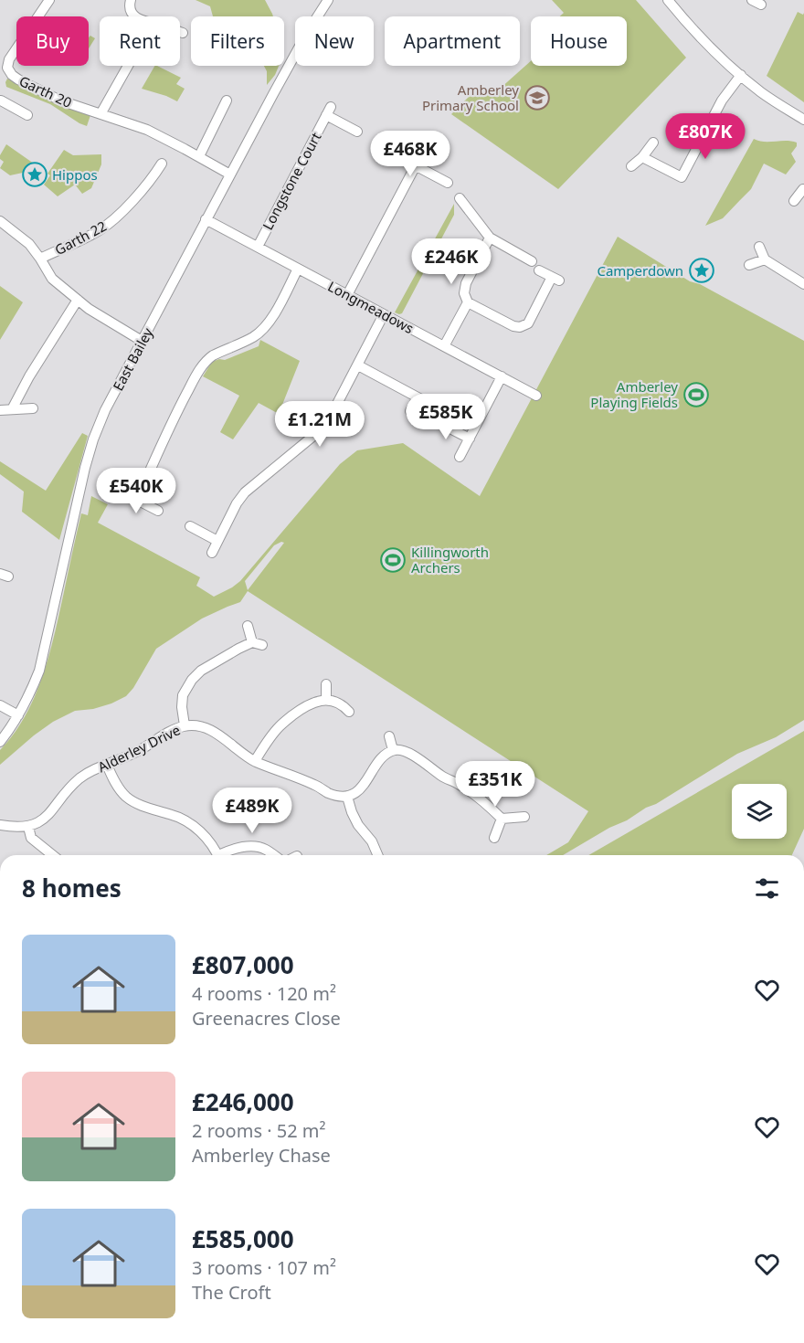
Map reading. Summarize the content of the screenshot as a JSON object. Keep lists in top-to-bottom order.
{
  "streets": {
    "street": [
      "Garth 20",
      "Longstone Court",
      "Garth 22",
      "Longmeadows",
      "East Bailey",
      "Alderley Drive"
    ]
  },
  "crossings": [
    ["Garth 20", "East Bailey"],
    ["Longstone Court", "Longmeadows"],
    ["Garth 22", "East Bailey"],
    ["Longmeadows", "East Bailey"]
  ],
  "places": {
    "school or university": ["Amberley Primary School"],
    "place": ["Hippos", "Camperdown"],
    "sports": ["Amberley Playing Fields", "Killingworth Archers"]
  },
  "page": {
    "chip": [
      "Buy",
      "Rent",
      "Filters",
      "New",
      "Apartment",
      "House"
    ],
    "price": [
      "£807K",
      "£468K",
      "£246K",
      "£585K",
      "£1.21M",
      "£540K",
      "£351K",
      "£489K"
    ],
    "heading": "8 homes",
    "list": [
      {
        "name": "£807,000",
        "note": "4 rooms · 120 m² · Greenacres Close"
      },
      {
        "name": "£246,000",
        "note": "2 rooms · 52 m² · Amberley Chase"
      },
      {
        "name": "£585,000",
        "note": "3 rooms · 107 m² · The Croft"
      }
    ]
  }
}
